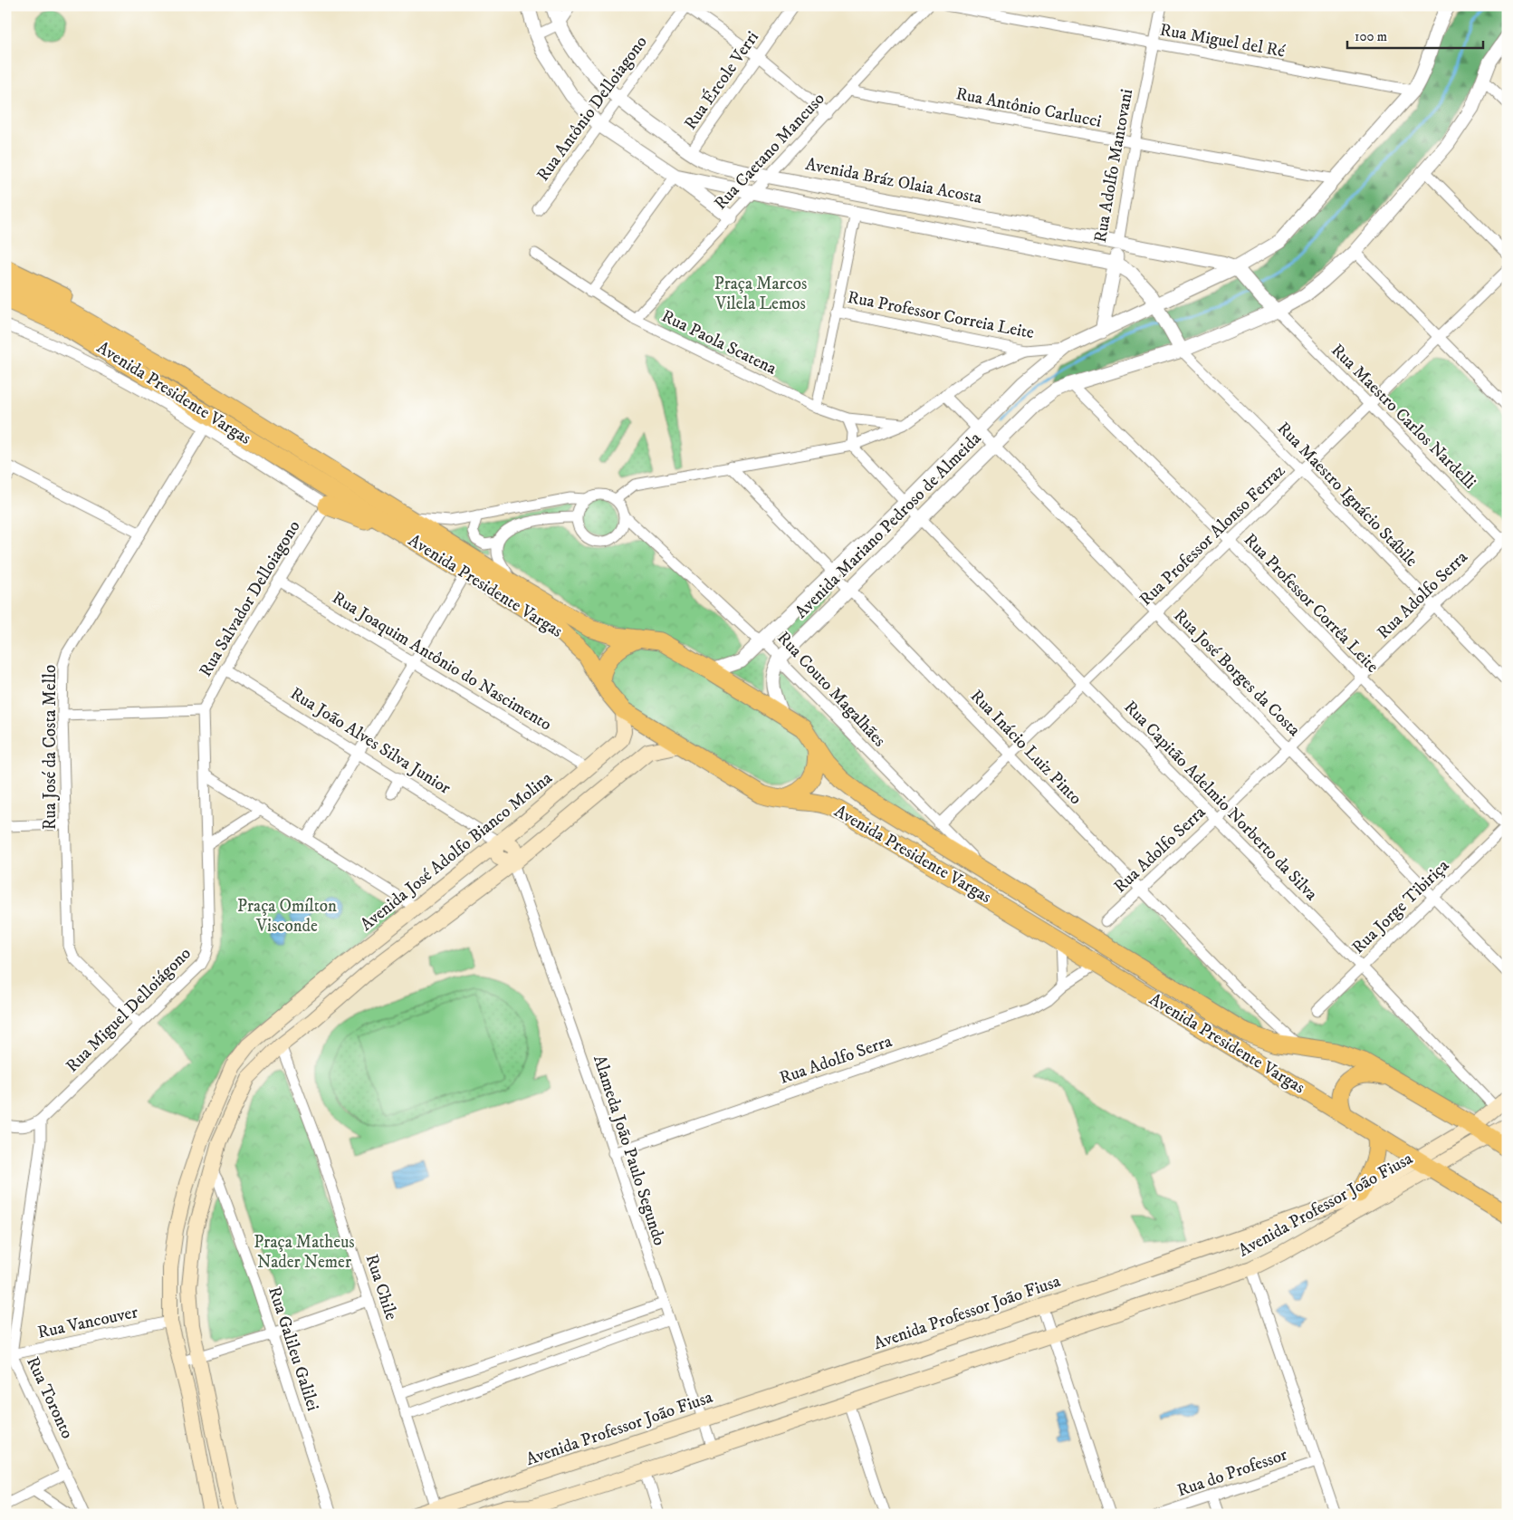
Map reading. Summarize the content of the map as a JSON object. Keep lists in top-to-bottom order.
{
  "streets": {
    "main road": ["Avenida Presidente Vargas", "Avenida José Adolfo Bianco Molina", "Avenida Professor João Fiusa"],
    "street": [
      "Rua Miguel del Ré",
      "Rua Ércole Verri",
      "Rua Antônio Carlucci",
      "Rua Antônio Delloiagono",
      "Rua Caetano Mancuso",
      "Rua Adolfo Mantovani",
      "Avenida Bráz Olaia Acosta",
      "Rua Professor Correia Leite",
      "Rua Paola Scatena",
      "Rua Maestro Carlos Nardelli",
      "Rua Maestro Ignácio Stábile",
      "Avenida Mariano Pedroso de Almeida",
      "Rua Professor Alonso Ferraz",
      "Rua Adolfo Serra",
      "Rua Salvador Delloiagono",
      "Rua Professor Corrêa Leite",
      "Rua Joaquim Antônio do Nascimento",
      "Rua José Borges da Costa",
      "Rua Couto Magalhães",
      "Rua João Alves Silva Junior",
      "Rua José da Costa Mello",
      "Rua Inácio Luiz Pinto",
      "Rua Capitão Adelmio Norberto da Silva",
      "Rua Jorge Tibiriça",
      "Rua Miguel Delloiágono",
      "Alameda João Paulo Segundo",
      "Rua Chile",
      "Rua Vancouver",
      "Rua Galileu Galilei",
      "Rua Toronto",
      "Rua do Professor"
    ]
  },
  "crossings": [
    ["Rua Miguel del Ré", "Rua Adolfo Mantovani"],
    ["Rua Miguel del Ré", "Avenida Mariano Pedroso de Almeida"],
    ["Rua Ércole Verri", "Avenida Bráz Olaia Acosta"],
    ["Rua Antônio Carlucci", "Rua Caetano Mancuso"],
    ["Rua Antônio Carlucci", "Rua Adolfo Mantovani"],
    ["Rua Antônio Carlucci", "Avenida Mariano Pedroso de Almeida"],
    ["Rua Antônio Delloiagono", "Avenida Bráz Olaia Acosta"],
    ["Rua Caetano Mancuso", "Avenida Bráz Olaia Acosta"],
    ["Rua Caetano Mancuso", "Rua Paola Scatena"],
    ["Rua Adolfo Mantovani", "Avenida Bráz Olaia Acosta"],
    ["Rua Adolfo Mantovani", "Avenida Mariano Pedroso de Almeida"],
    ["Avenida Bráz Olaia Acosta", "Rua Maestro Carlos Nardelli"],
    ["Avenida Bráz Olaia Acosta", "Avenida Mariano Pedroso de Almeida"],
    ["Rua Professor Correia Leite", "Avenida Mariano Pedroso de Almeida"],
    ["Avenida Presidente Vargas", "Avenida Mariano Pedroso de Almeida"],
    ["Avenida Presidente Vargas", "Rua Adolfo Serra"],
    ["Avenida Presidente Vargas", "Rua Couto Magalhães"],
    ["Avenida Presidente Vargas", "Rua Inácio Luiz Pinto"],
    ["Avenida Presidente Vargas", "Avenida José Adolfo Bianco Molina"],
    ["Avenida Presidente Vargas", "Avenida Professor João Fiusa"],
    ["Rua Maestro Carlos Nardelli", "Avenida Mariano Pedroso de Almeida"],
    ["Rua Maestro Carlos Nardelli", "Rua Professor Alonso Ferraz"],
    ["Rua Maestro Carlos Nardelli", "Rua Adolfo Serra"],
    ["Rua Maestro Ignácio Stábile", "Avenida Mariano Pedroso de Almeida"],
    ["Rua Maestro Ignácio Stábile", "Rua Professor Alonso Ferraz"],
    ["Rua Maestro Ignácio Stábile", "Rua Adolfo Serra"],
    ["Avenida Mariano Pedroso de Almeida", "Rua Professor Corrêa Leite"],
    ["Avenida Mariano Pedroso de Almeida", "Rua José Borges da Costa"],
    ["Avenida Mariano Pedroso de Almeida", "Rua Couto Magalhães"],
    ["Avenida Mariano Pedroso de Almeida", "Rua Inácio Luiz Pinto"],
    ["Avenida Mariano Pedroso de Almeida", "Rua Capitão Adelmio Norberto da Silva"],
    ["Rua Professor Alonso Ferraz", "Rua Professor Corrêa Leite"],
    ["Rua Professor Alonso Ferraz", "Rua José Borges da Costa"],
    ["Rua Professor Alonso Ferraz", "Rua Couto Magalhães"],
    ["Rua Professor Alonso Ferraz", "Rua Inácio Luiz Pinto"],
    ["Rua Professor Alonso Ferraz", "Rua Capitão Adelmio Norberto da Silva"],
    ["Rua Adolfo Serra", "Rua Professor Corrêa Leite"],
    ["Rua Adolfo Serra", "Rua José Borges da Costa"],
    ["Rua Adolfo Serra", "Rua Inácio Luiz Pinto"],
    ["Rua Adolfo Serra", "Rua Capitão Adelmio Norberto da Silva"],
    ["Rua Adolfo Serra", "Alameda João Paulo Segundo"],
    ["Rua Salvador Delloiagono", "Rua Joaquim Antônio do Nascimento"],
    ["Rua Salvador Delloiagono", "Rua João Alves Silva Junior"],
    ["Rua Salvador Delloiagono", "Rua Miguel Delloiágono"],
    ["Rua Professor Corrêa Leite", "Rua Jorge Tibiriça"],
    ["Rua Joaquim Antônio do Nascimento", "Avenida José Adolfo Bianco Molina"],
    ["Rua José Borges da Costa", "Rua Jorge Tibiriça"],
    ["Rua João Alves Silva Junior", "Avenida José Adolfo Bianco Molina"],
    ["Rua José da Costa Mello", "Rua Miguel Delloiágono"],
    ["Rua Capitão Adelmio Norberto da Silva", "Rua Jorge Tibiriça"],
    ["Rua Capitão Adelmio Norberto da Silva", "Avenida Professor João Fiusa"],
    ["Avenida José Adolfo Bianco Molina", "Rua Vancouver"],
    ["Rua Miguel Delloiágono", "Rua Toronto"],
    ["Alameda João Paulo Segundo", "Avenida Professor João Fiusa"],
    ["Avenida Professor João Fiusa", "Rua Chile"],
    ["Rua Vancouver", "Rua Toronto"]
  ],
  "parks": ["Praça Marcos Vilela Lemos", "Praça Omílton Visconde", "Praça Matheus Nader Nemer"],
  "scale_bar": "100 m"
}
